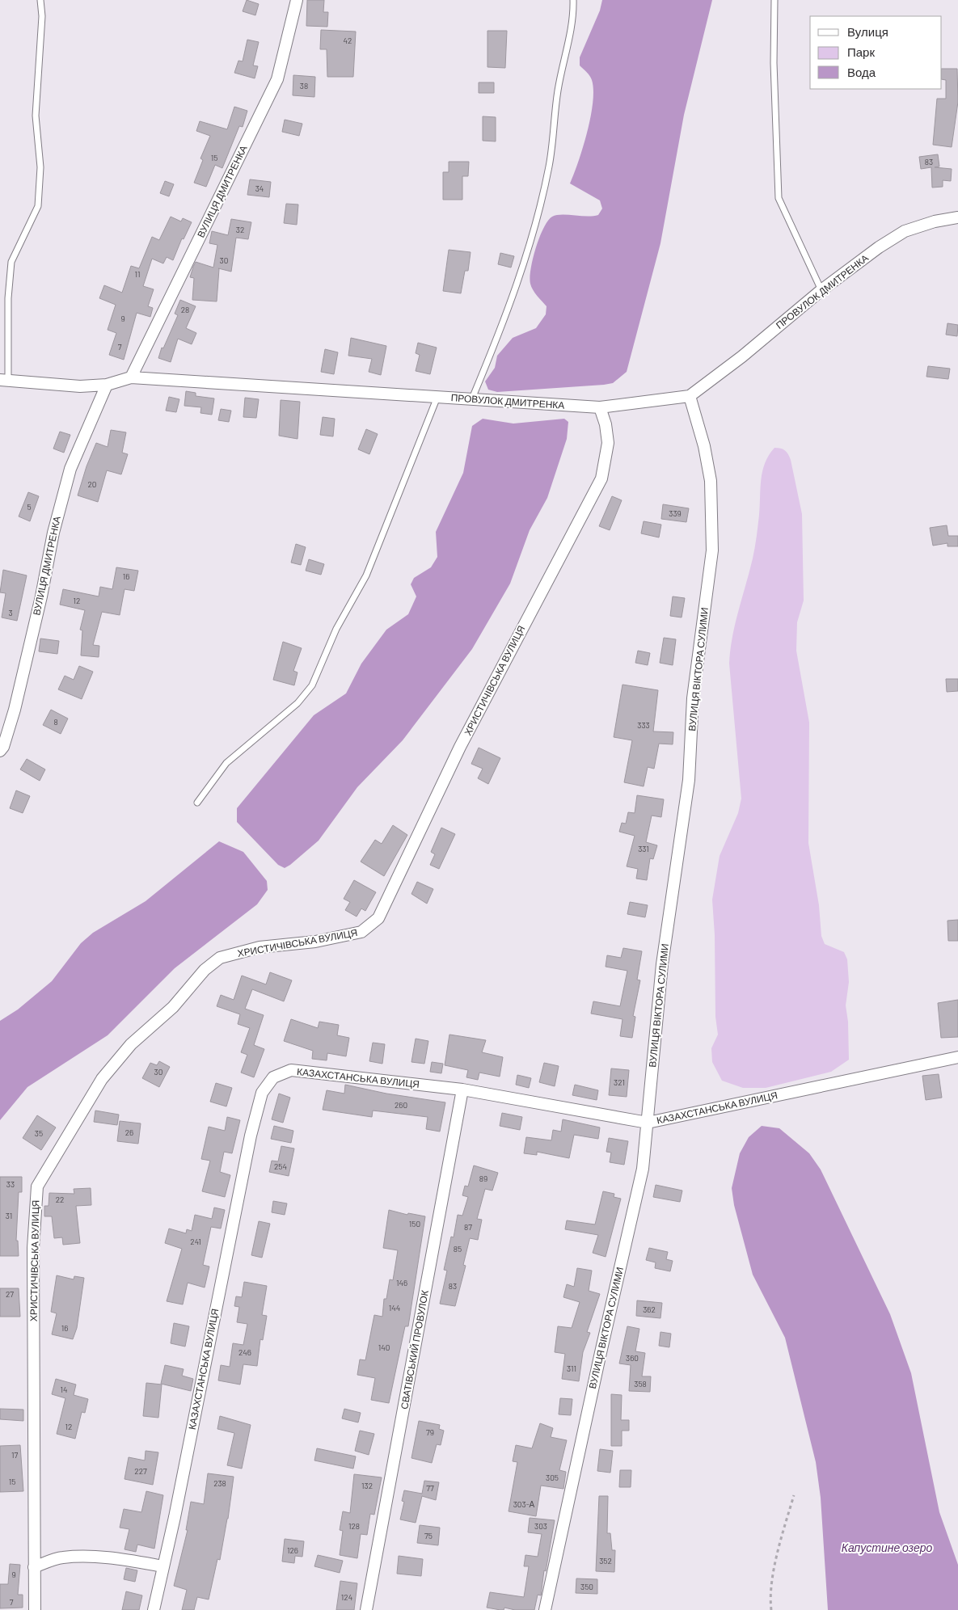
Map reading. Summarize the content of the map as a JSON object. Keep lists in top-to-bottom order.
{
  "streets": {
    "street": [
      "ВУЛИЦЯ ДМИТРЕНКА",
      "ПРОВУЛОК ДМИТРЕНКА",
      "ВУЛИЦЯ ВІКТОРА СУЛИМИ",
      "ХРИСТИЧІВСЬКА ВУЛИЦЯ",
      "КАЗАХСТАНСЬКА ВУЛИЦЯ",
      "СВАТІВСЬКИЙ ПРОВУЛОК"
    ]
  },
  "crossings": [
    ["ВУЛИЦЯ ДМИТРЕНКА", "ПРОВУЛОК ДМИТРЕНКА"],
    ["ПРОВУЛОК ДМИТРЕНКА", "ВУЛИЦЯ ВІКТОРА СУЛИМИ"],
    ["ПРОВУЛОК ДМИТРЕНКА", "ХРИСТИЧІВСЬКА ВУЛИЦЯ"],
    ["ВУЛИЦЯ ВІКТОРА СУЛИМИ", "КАЗАХСТАНСЬКА ВУЛИЦЯ"],
    ["КАЗАХСТАНСЬКА ВУЛИЦЯ", "СВАТІВСЬКИЙ ПРОВУЛОК"]
  ],
  "water": ["Капустине озеро"],
  "house_numbers": [
    "42",
    "38",
    "15",
    "83",
    "34",
    "32",
    "30",
    "11",
    "28",
    "9",
    "7",
    "20",
    "5",
    "339",
    "16",
    "12",
    "3",
    "8",
    "333",
    "331",
    "30",
    "321",
    "260",
    "26",
    "35",
    "254",
    "89",
    "33",
    "22",
    "31",
    "150",
    "87",
    "241",
    "85",
    "146",
    "83",
    "27",
    "144",
    "362",
    "16",
    "140",
    "246",
    "360",
    "311",
    "358",
    "14",
    "12",
    "79",
    "17",
    "227",
    "305",
    "15",
    "238",
    "132",
    "77",
    "303-А",
    "128",
    "303",
    "75",
    "126",
    "352",
    "9",
    "350",
    "124",
    "7"
  ],
  "legend": ["Вулиця", "Парк", "Вода"]
}
